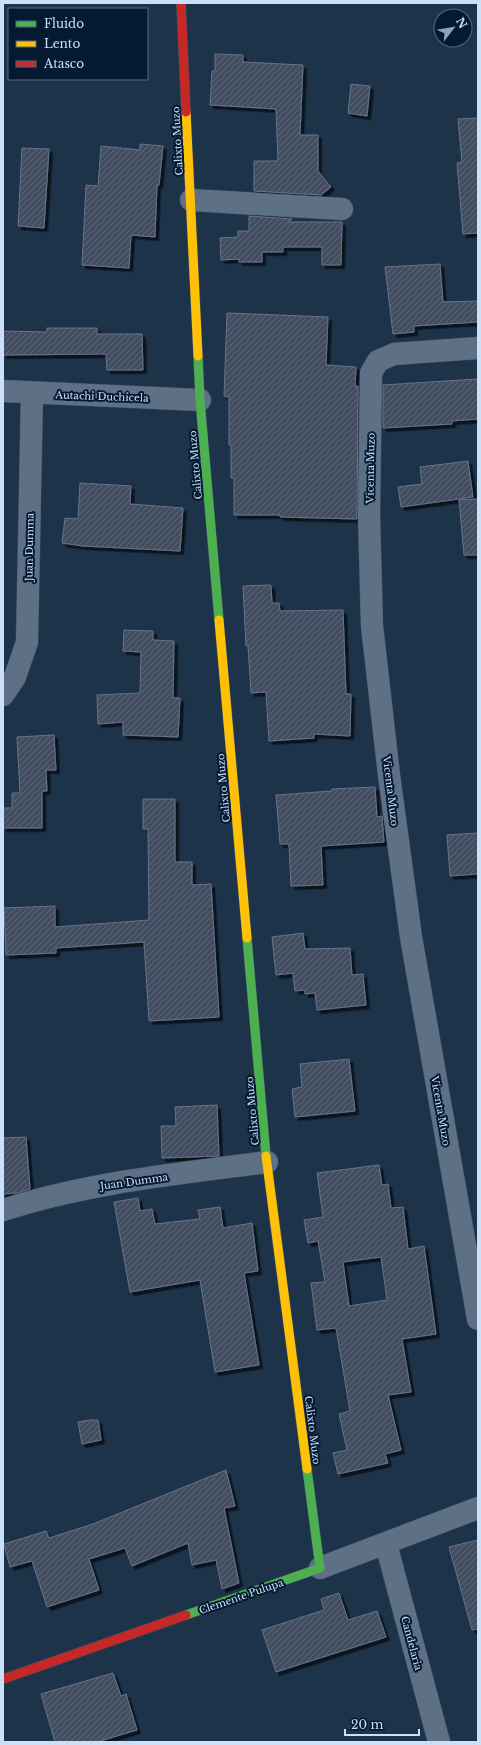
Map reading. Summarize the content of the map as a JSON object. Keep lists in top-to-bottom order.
{
  "streets": {
    "street": [
      "Calixto Muzo",
      "Autachi Duchicela",
      "Vicenta Muzo",
      "Juan Dumma",
      "Clemente Pulupa",
      "Candelaria"
    ]
  },
  "crossings": [
    ["Calixto Muzo", "Autachi Duchicela"],
    ["Calixto Muzo", "Juan Dumma"],
    ["Calixto Muzo", "Clemente Pulupa"],
    ["Autachi Duchicela", "Juan Dumma"],
    ["Clemente Pulupa", "Candelaria"]
  ],
  "legend": ["Fluido", "Lento", "Atasco"],
  "scale_bar": "20 m",
  "north": "top right"
}
